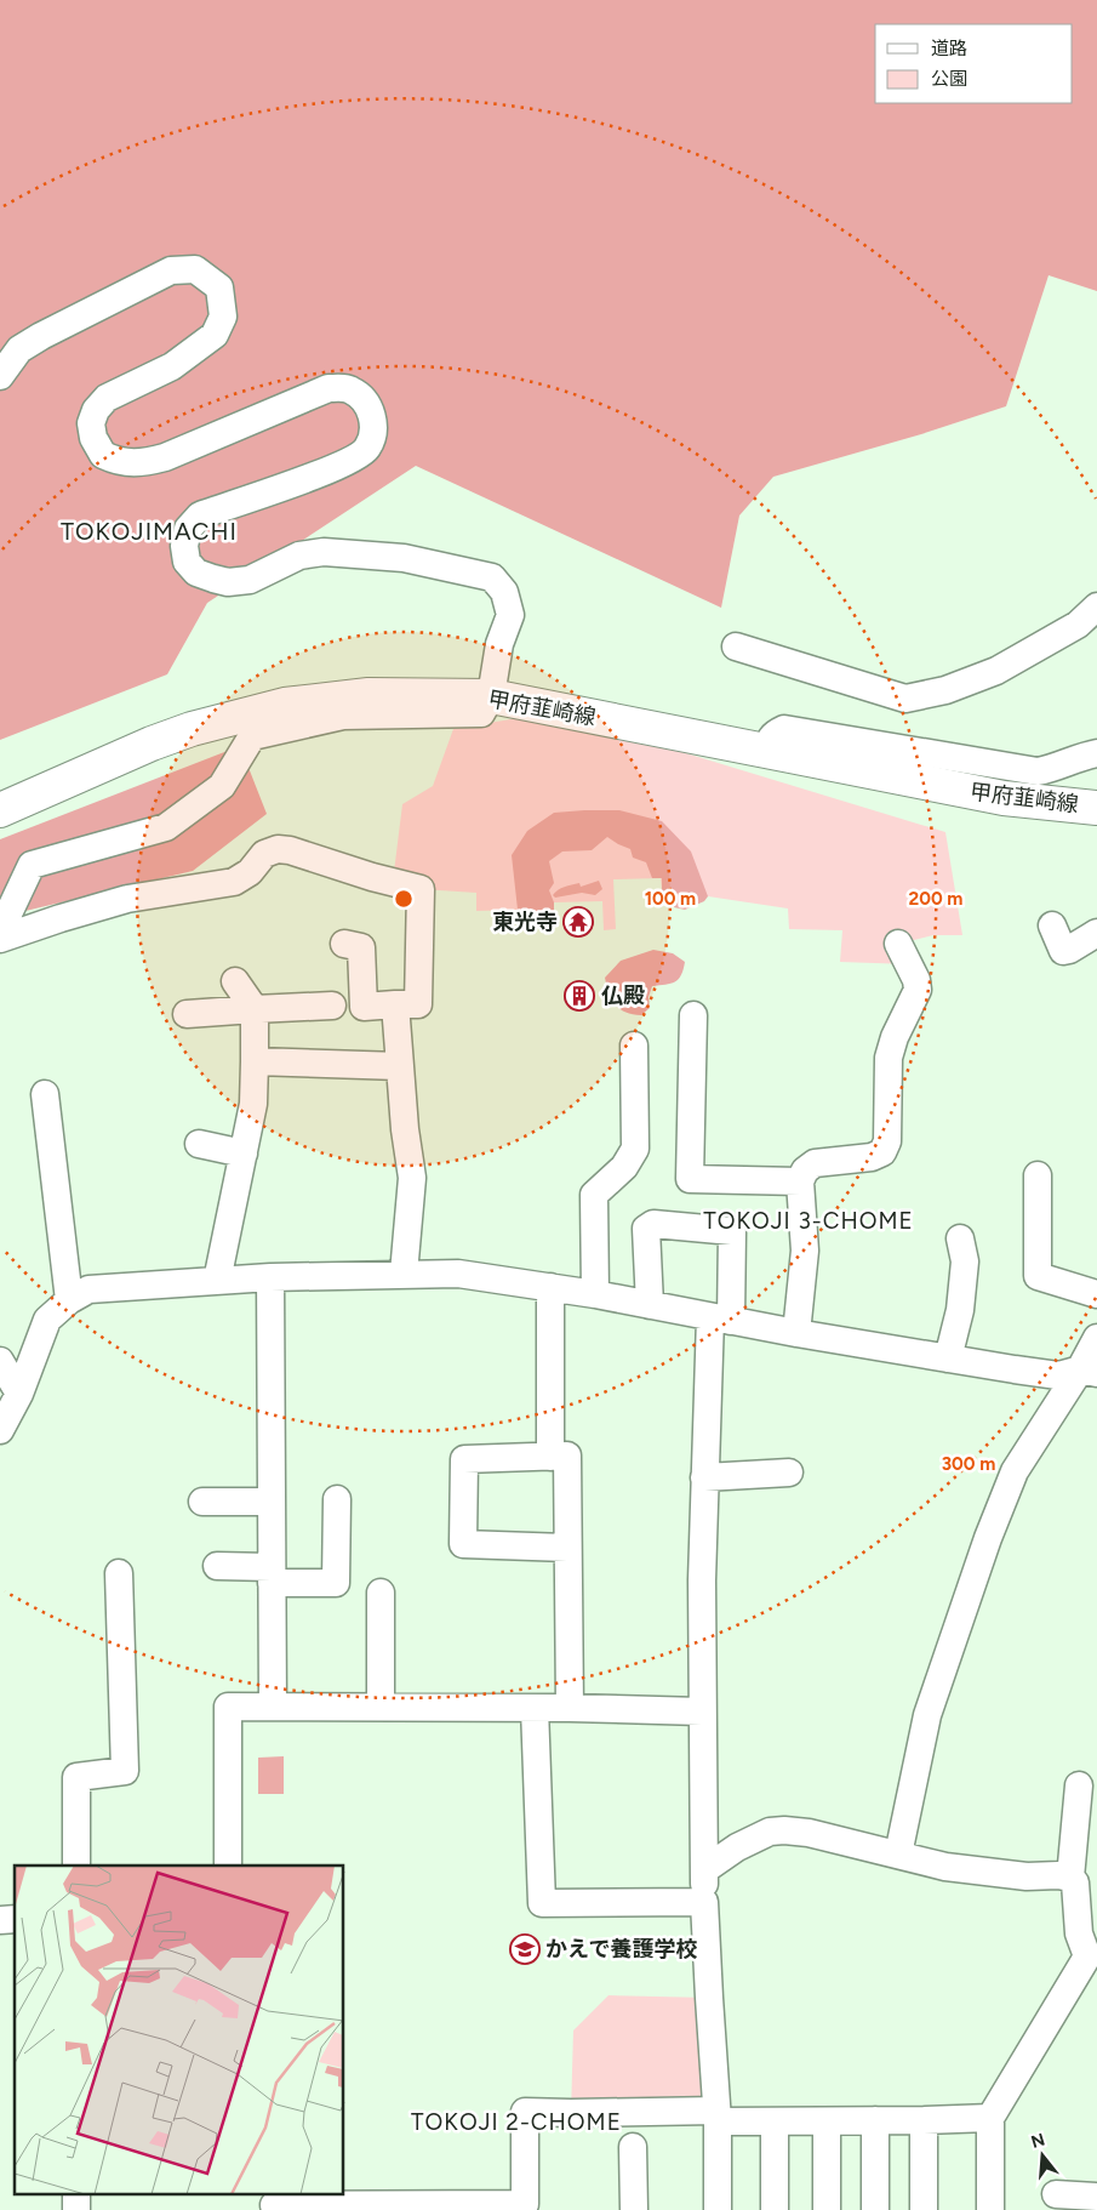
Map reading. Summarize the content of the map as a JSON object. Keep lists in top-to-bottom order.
{
  "streets": {
    "main road": ["甲府韮崎線"]
  },
  "districts": ["TOKOJIMACHI", "TOKOJI 3-CHOME", "TOKOJI 2-CHOME"],
  "places": {
    "temple": ["東光寺"],
    "building": ["仏殿"],
    "school or university": ["かえで養護学校"]
  },
  "legend": ["道路", "公園"],
  "north": "top",
  "rings": ["100 m", "200 m", "300 m"]
}
